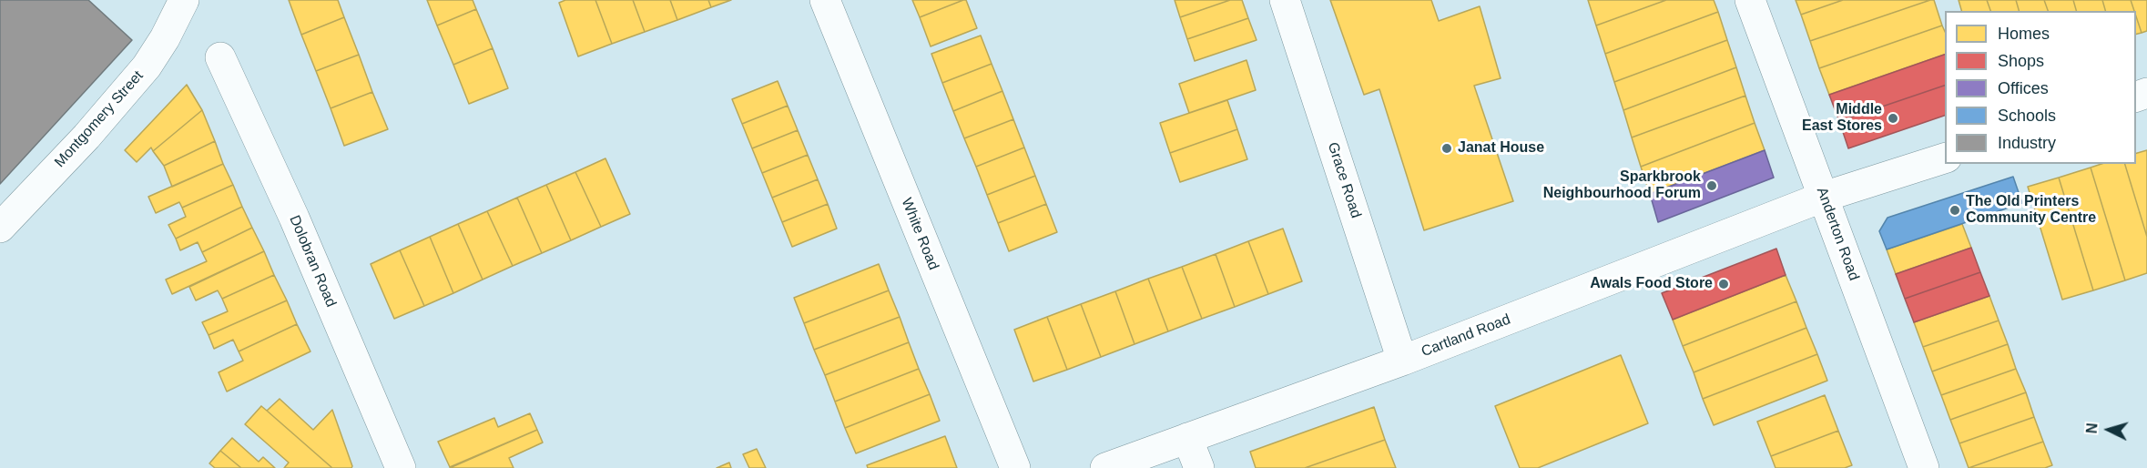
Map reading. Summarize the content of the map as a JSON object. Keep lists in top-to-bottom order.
{
  "streets": {
    "street": [
      "Montgomery Street",
      "Grace Road",
      "White Road",
      "Anderton Road",
      "Dolobran Road",
      "Cartland Road"
    ]
  },
  "crossings": [
    ["Grace Road", "Cartland Road"],
    ["Anderton Road", "Cartland Road"]
  ],
  "places": [
    "Middle East Stores",
    "Janat House",
    "Sparkbrook Neighbourhood Forum",
    "The Old Printers Community Centre",
    "Awals Food Store"
  ],
  "legend": [
    "Homes",
    "Shops",
    "Offices",
    "Schools",
    "Industry"
  ],
  "north": "left"
}
